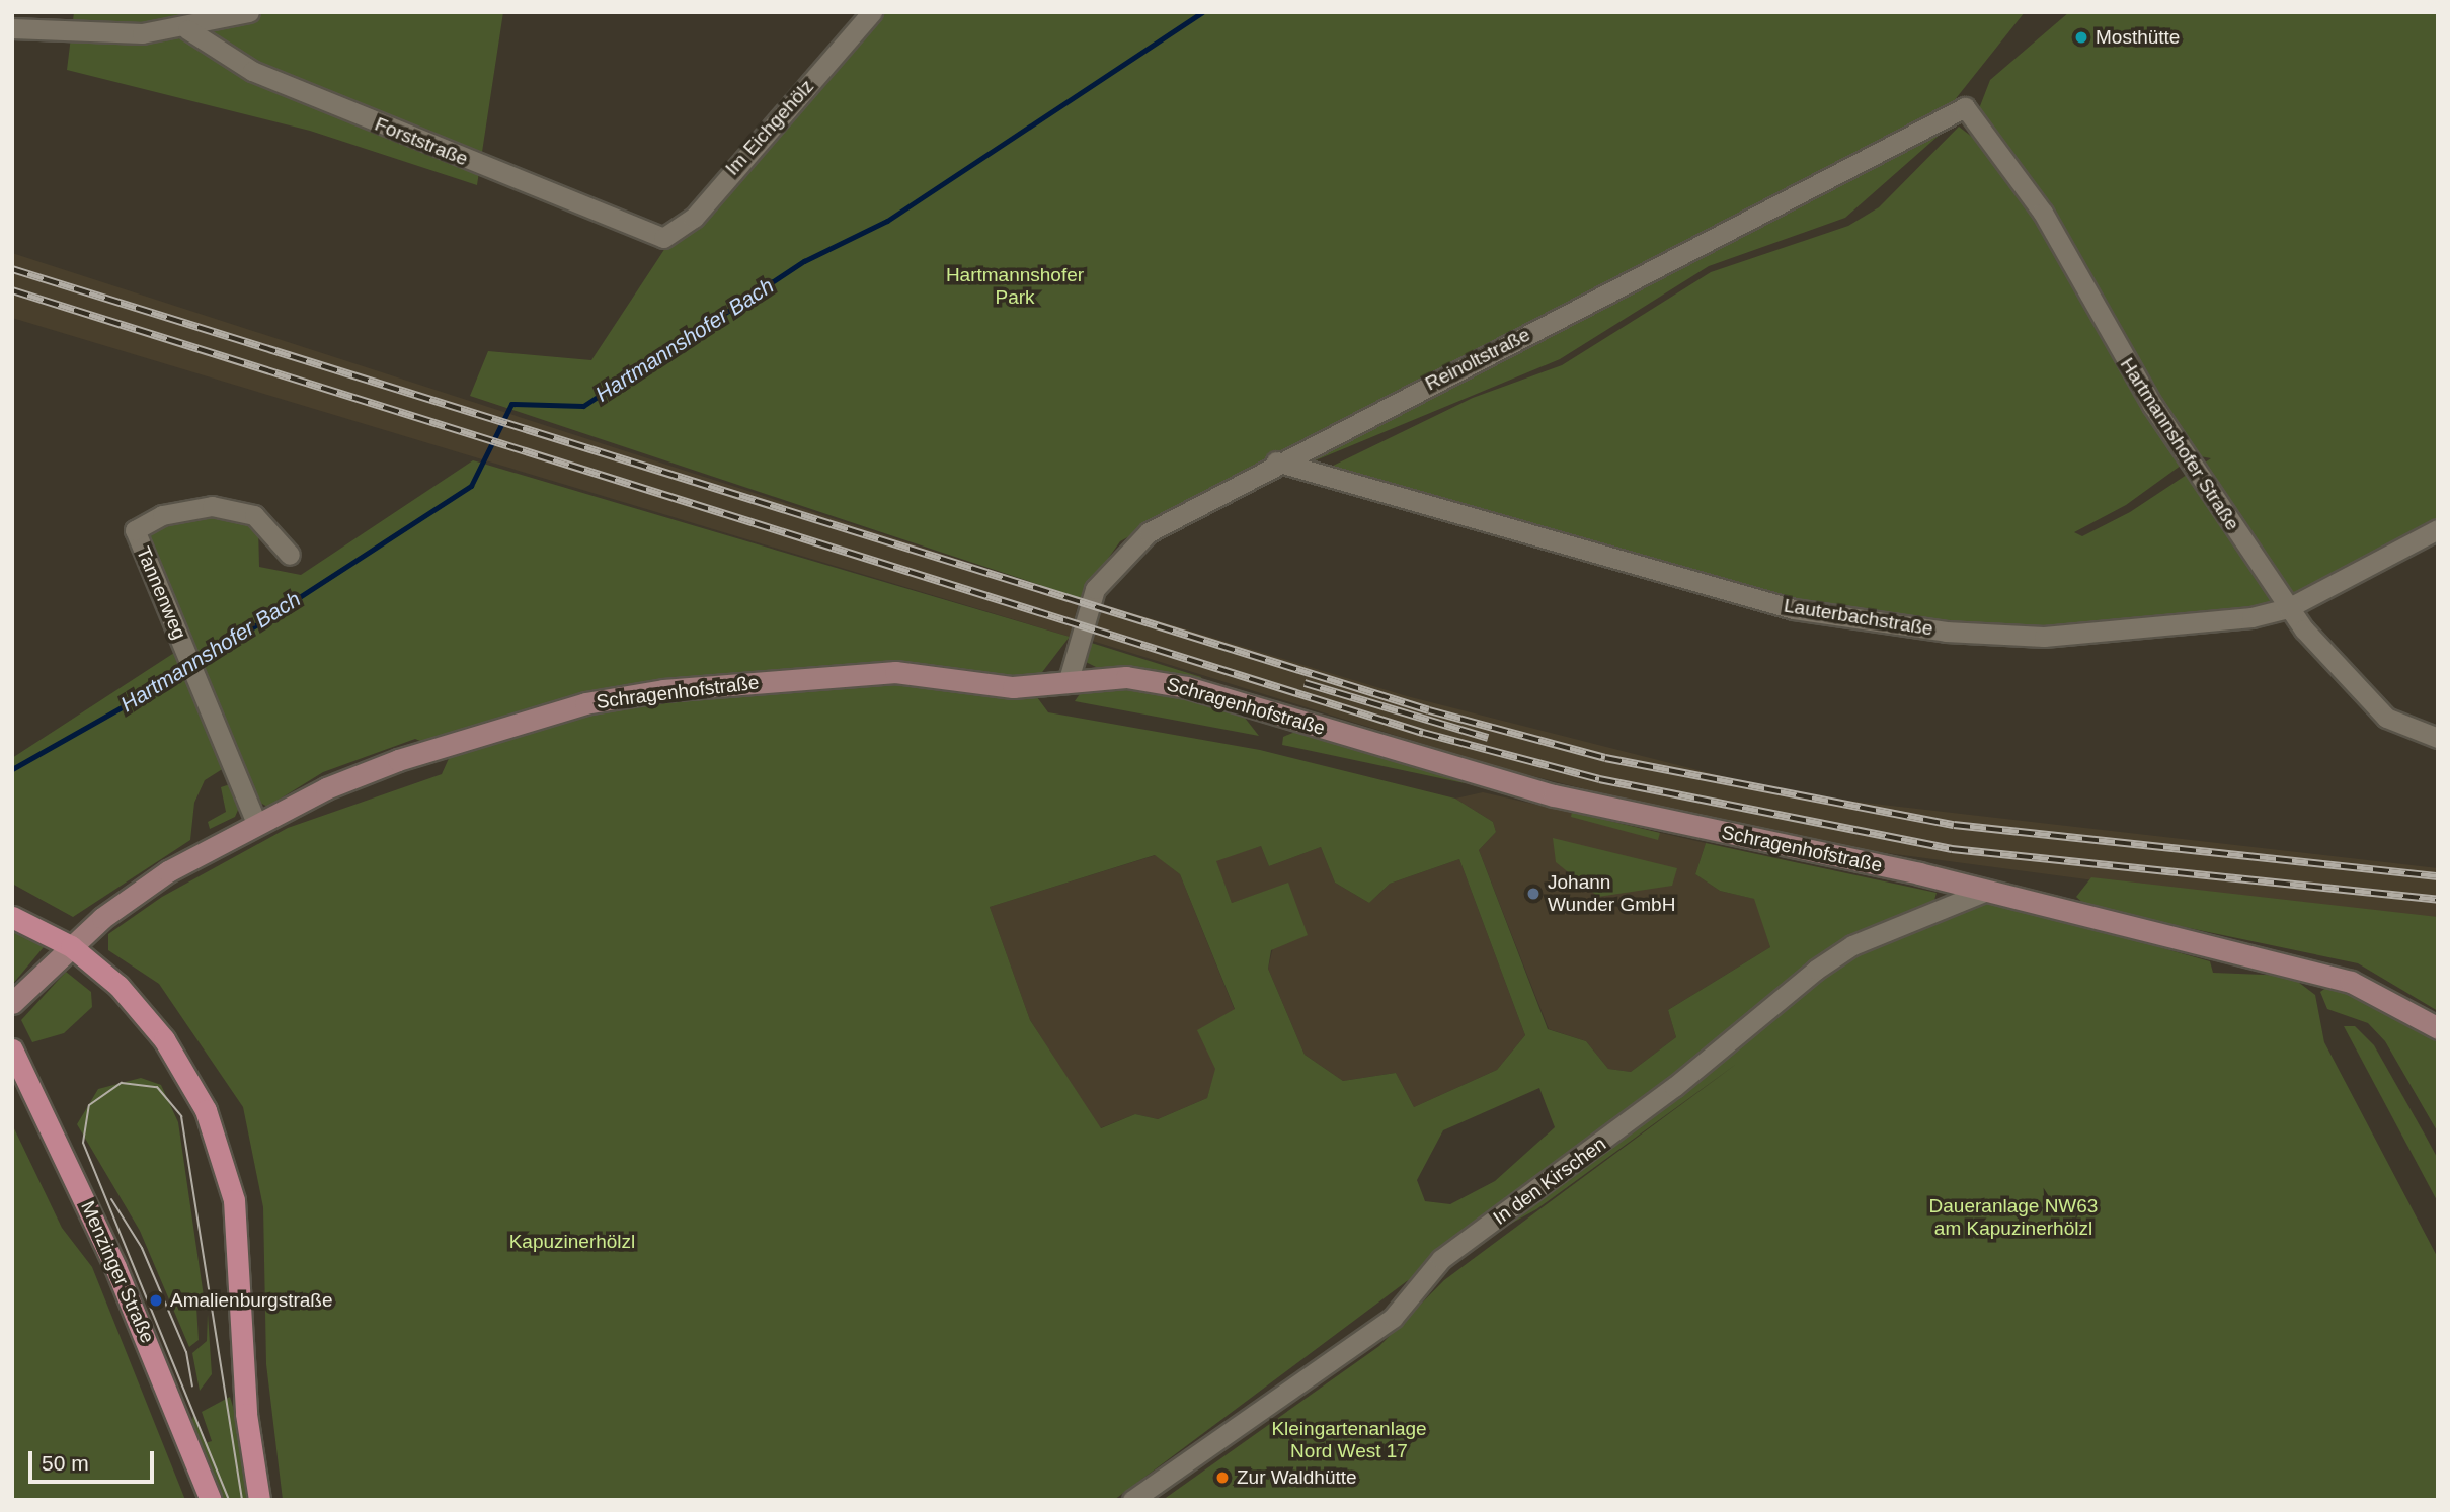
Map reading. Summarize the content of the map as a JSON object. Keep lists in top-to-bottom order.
{
  "streets": {
    "main road": ["Menzinger Straße"],
    "street": [
      "Im Eichgehölz",
      "Forststraße",
      "Reinoltstraße",
      "Hartmannshofer Straße",
      "Tannenweg",
      "Lauterbachstraße",
      "Schragenhofstraße",
      "In den Kirschen"
    ]
  },
  "crossings": [
    ["Im Eichgehölz", "Forststraße"],
    ["Reinoltstraße", "Hartmannshofer Straße"],
    ["Reinoltstraße", "Lauterbachstraße"],
    ["Reinoltstraße", "Schragenhofstraße"],
    ["Hartmannshofer Straße", "Lauterbachstraße"],
    ["Tannenweg", "Schragenhofstraße"],
    ["Schragenhofstraße", "In den Kirschen"]
  ],
  "water": ["Hartmannshofer Bach"],
  "parks": [
    "Hartmannshofer Park",
    "Daueranlage NW63 am Kapuzinerhölzl",
    "Kapuzinerhölzl",
    "Kleingartenanlage Nord West 17"
  ],
  "places": [
    "Mosthütte",
    "Johann Wunder GmbH",
    "Amalienburgstraße",
    "Zur Waldhütte"
  ],
  "scale_bar": "50 m"
}
